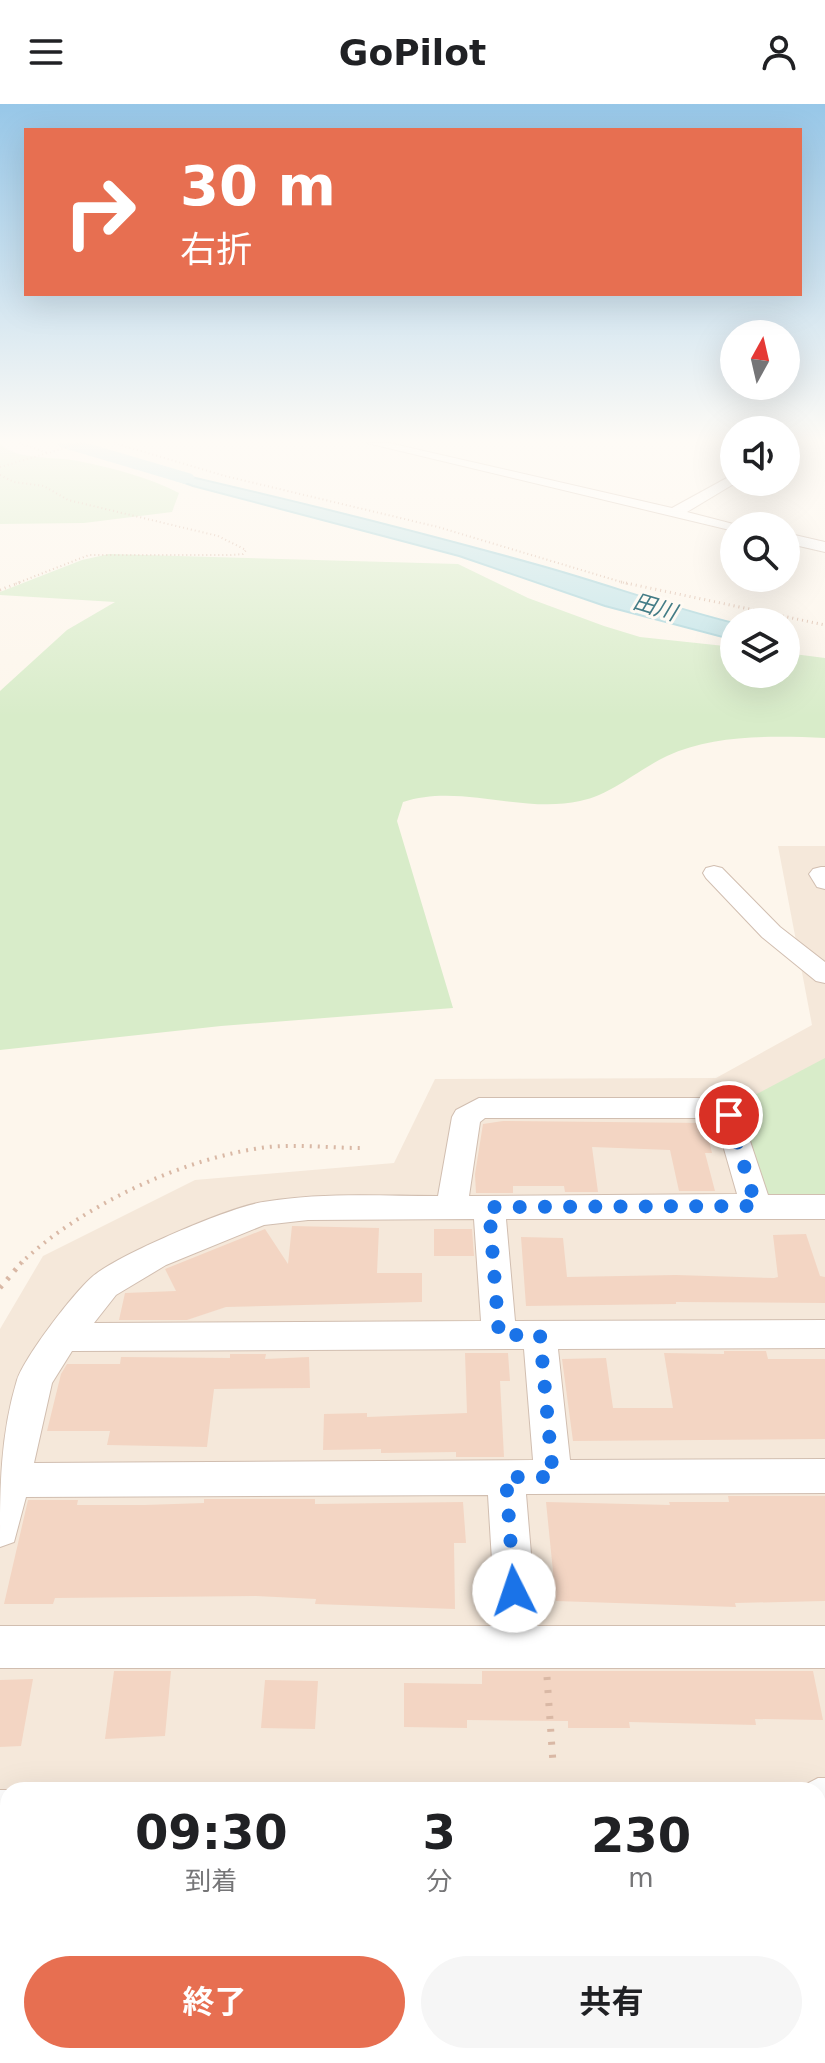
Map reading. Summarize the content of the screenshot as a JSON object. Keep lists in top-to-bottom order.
{
  "water": ["田川"],
  "north": "top",
  "page": {
    "header": "GoPilot",
    "turn": ["30 m", "右折"],
    "eta": [
      "09:30",
      "到着",
      "3",
      "分",
      "230",
      "m"
    ],
    "buttons": ["終了", "共有"]
  }
}
